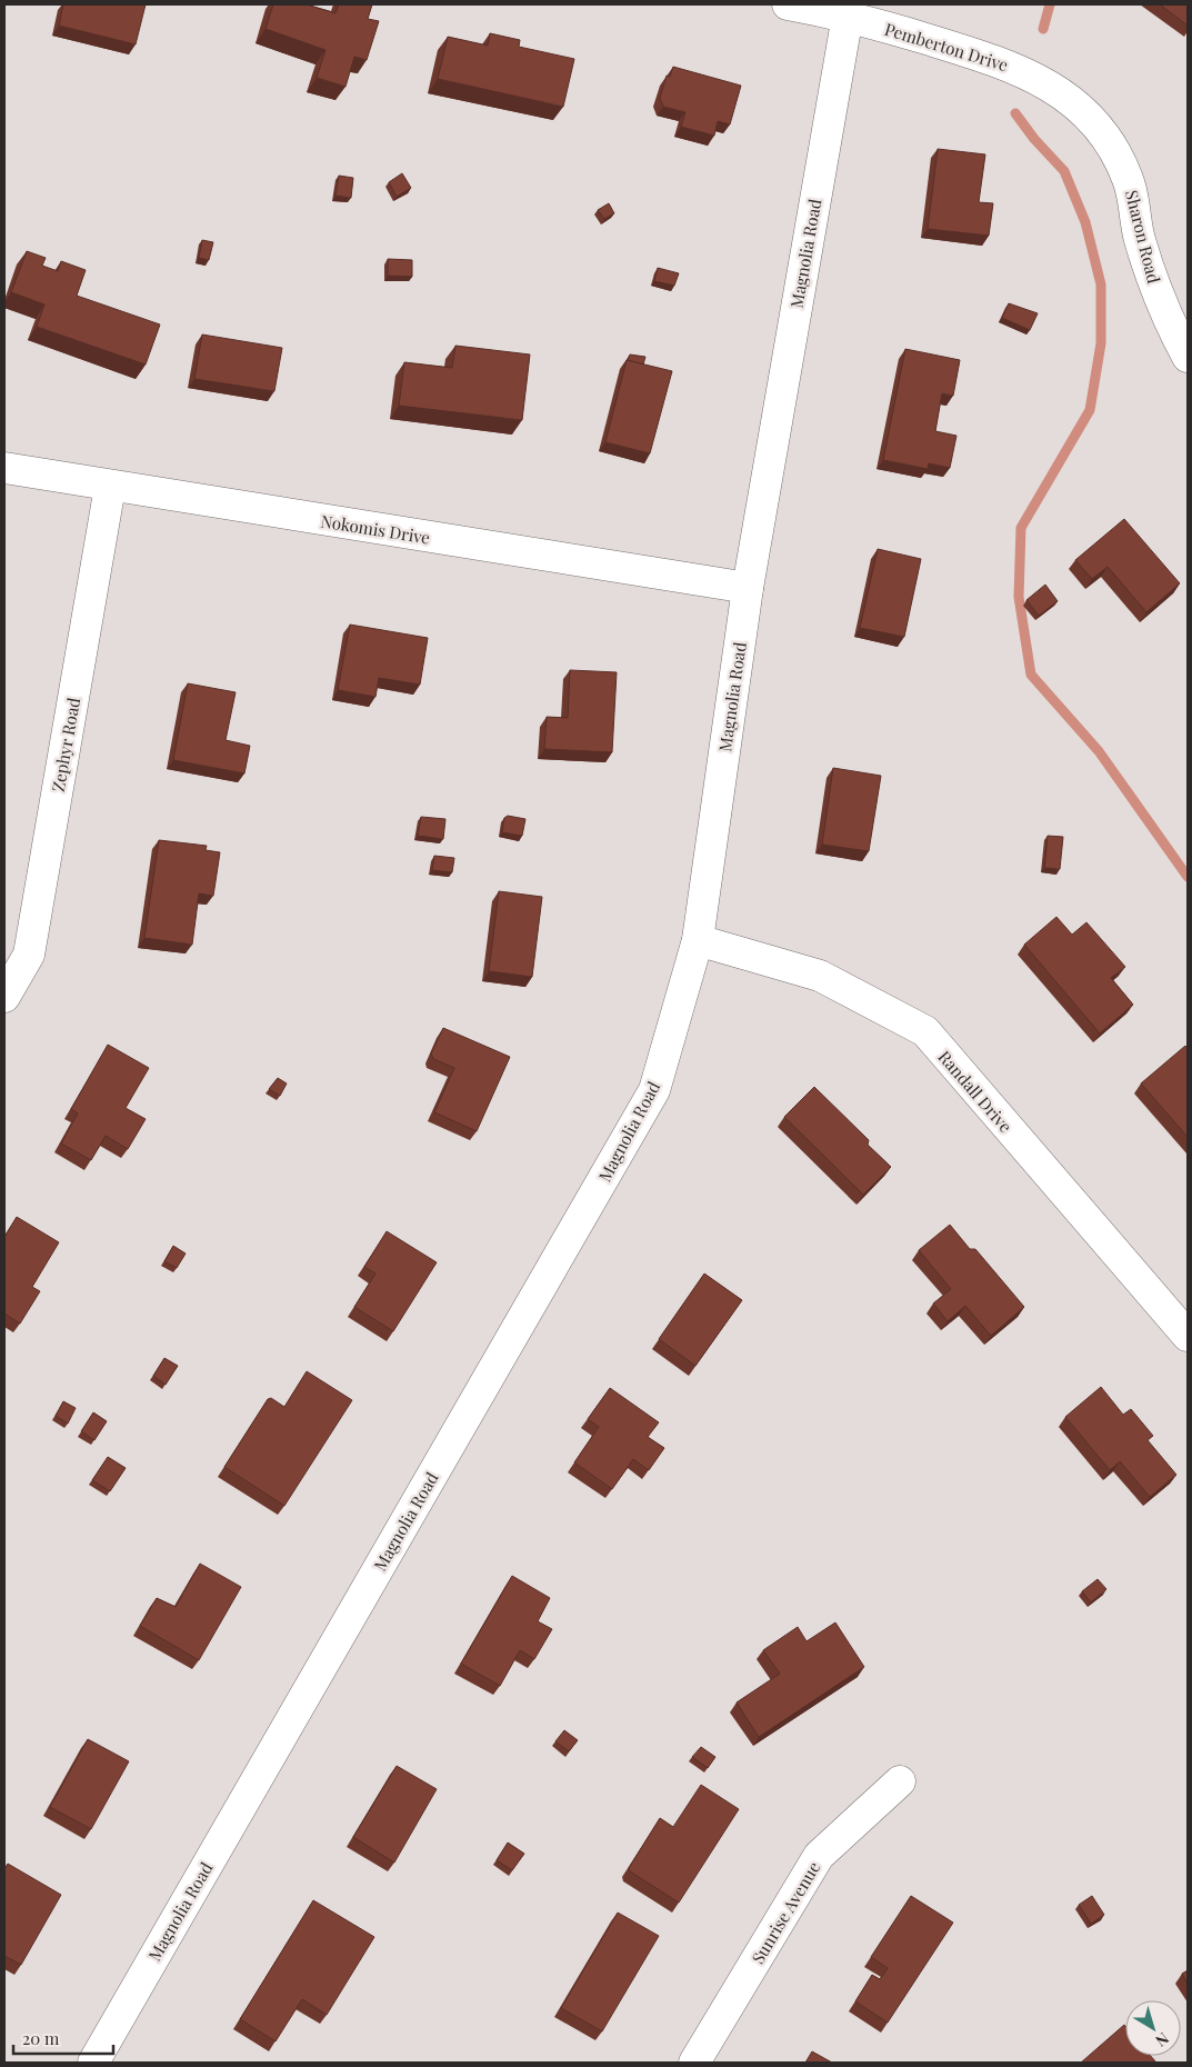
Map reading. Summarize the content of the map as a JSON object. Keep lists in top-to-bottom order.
{
  "streets": {
    "street": [
      "Pemberton Drive",
      "Sharon Road",
      "Magnolia Road",
      "Nokomis Drive",
      "Zephyr Road",
      "Randall Drive",
      "Sunrise Avenue"
    ]
  },
  "crossings": [
    ["Pemberton Drive", "Sharon Road"],
    ["Pemberton Drive", "Magnolia Road"],
    ["Magnolia Road", "Nokomis Drive"],
    ["Magnolia Road", "Randall Drive"],
    ["Nokomis Drive", "Zephyr Road"]
  ],
  "scale_bar": "20 m",
  "north": "bottom right"
}
